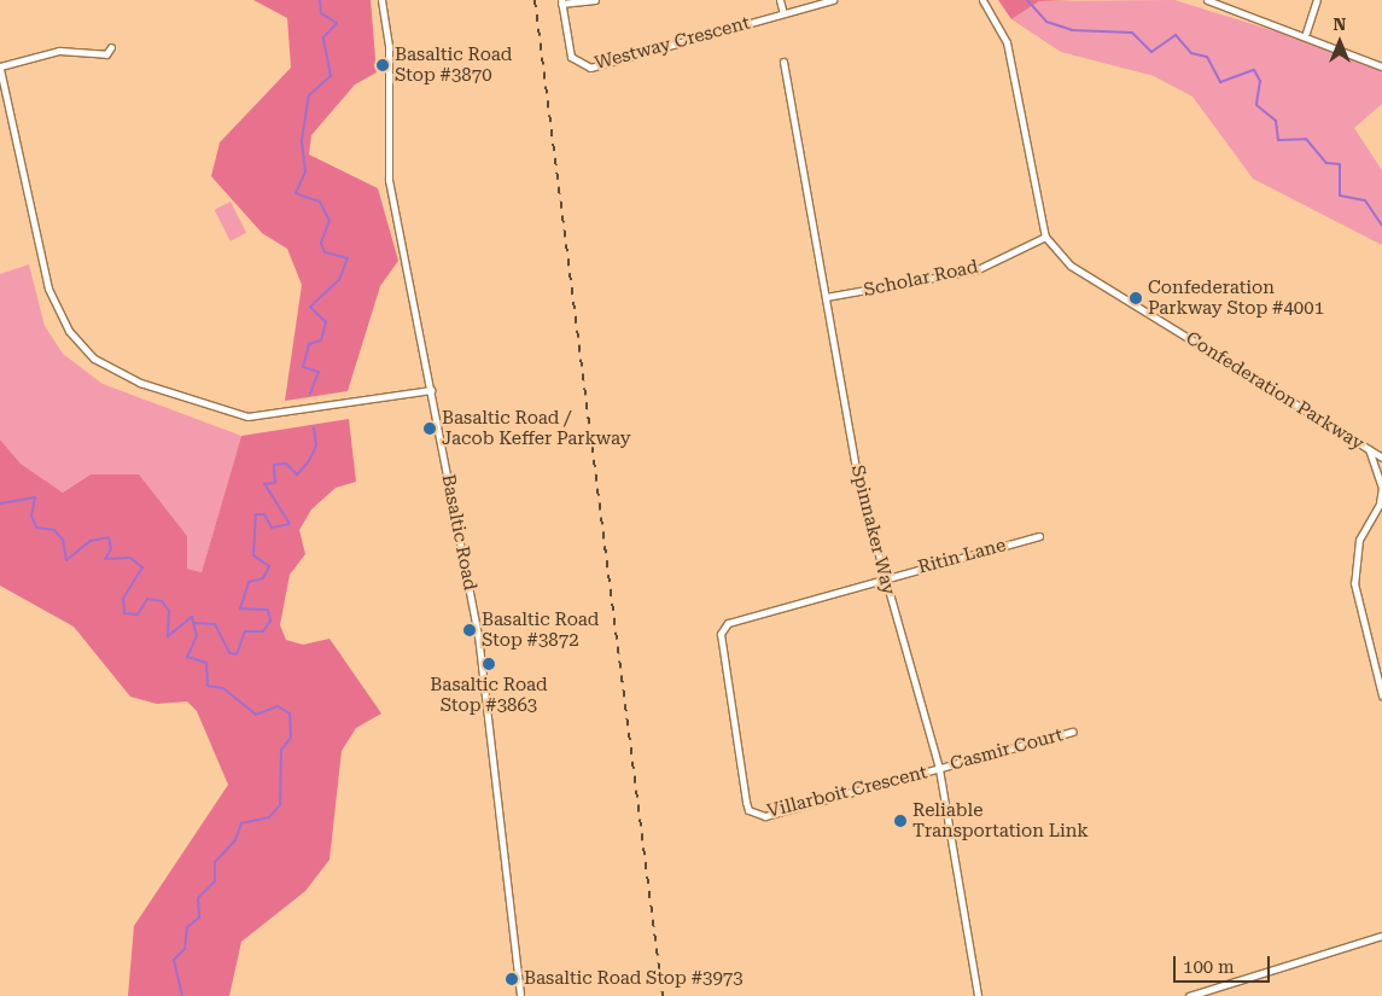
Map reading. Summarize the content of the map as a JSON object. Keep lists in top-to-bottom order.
{
  "streets": {
    "street": [
      "Westway Crescent",
      "Scholar Road",
      "Confederation Parkway",
      "Spinnaker Way",
      "Basaltic Road",
      "Ritin Lane",
      "Casmir Court",
      "Villarboit Crescent"
    ]
  },
  "crossings": [
    ["Scholar Road", "Confederation Parkway"],
    ["Scholar Road", "Spinnaker Way"],
    ["Spinnaker Way", "Ritin Lane"],
    ["Spinnaker Way", "Casmir Court"],
    ["Spinnaker Way", "Villarboit Crescent"],
    ["Ritin Lane", "Villarboit Crescent"],
    ["Casmir Court", "Villarboit Crescent"]
  ],
  "places": [
    "Basaltic Road Stop #3870",
    "Confederation Parkway Stop #4001",
    "Basaltic Road / Jacob Keffer Parkway",
    "Basaltic Road Stop #3872",
    "Basaltic Road Stop #3863",
    "Reliable Transportation Link",
    "Basaltic Road Stop #3973"
  ],
  "scale_bar": "100 m",
  "north": "top"
}
